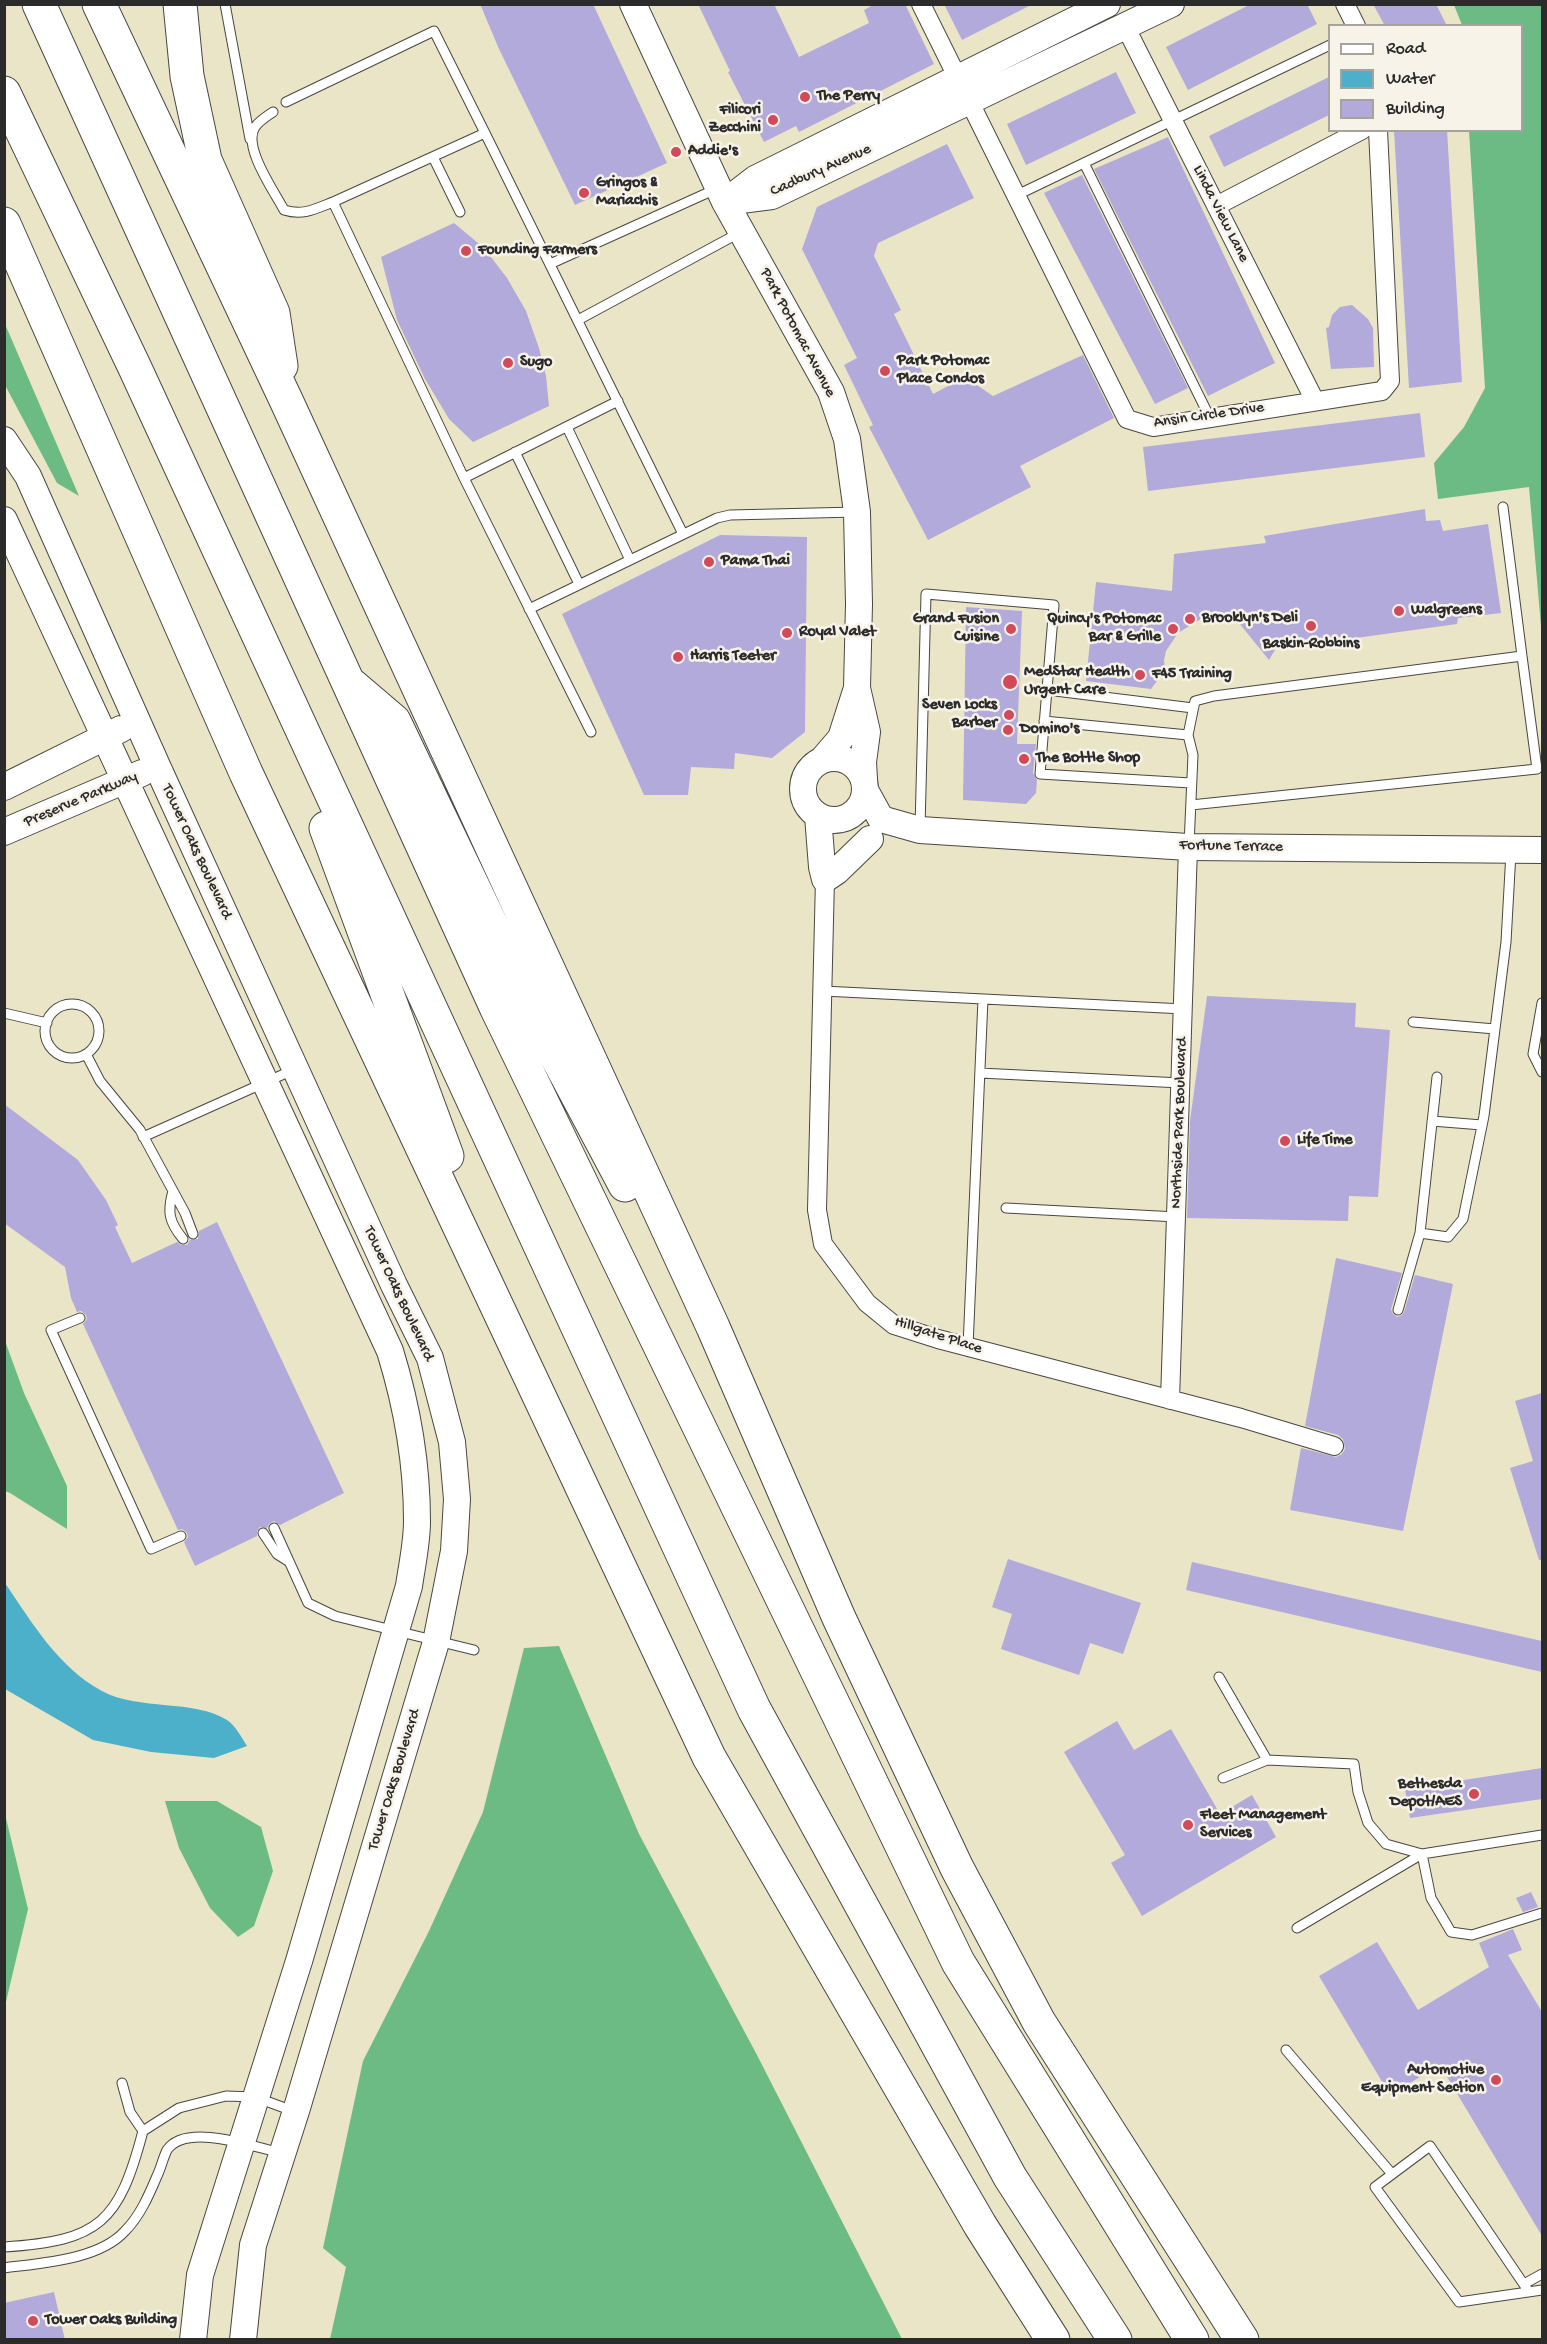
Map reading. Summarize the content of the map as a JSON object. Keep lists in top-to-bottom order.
{
  "streets": {
    "street": [
      "Cadbury Avenue",
      "Linda View Lane",
      "Park Potomac Avenue",
      "Ansin Circle Drive",
      "Preserve Parkway",
      "Fortune Terrace",
      "Tower Oaks Boulevard",
      "Northside Park Boulevard",
      "Hillgate Place"
    ]
  },
  "crossings": [
    ["Cadbury Avenue", "Linda View Lane"],
    ["Cadbury Avenue", "Park Potomac Avenue"],
    ["Cadbury Avenue", "Ansin Circle Drive"],
    ["Linda View Lane", "Ansin Circle Drive"],
    ["Preserve Parkway", "Tower Oaks Boulevard"],
    ["Fortune Terrace", "Northside Park Boulevard"],
    ["Northside Park Boulevard", "Hillgate Place"]
  ],
  "places": [
    "The Perry",
    "Filicori Zecchini",
    "Addie's",
    "Gringos & Mariachis",
    "Founding Farmers",
    "Sugo",
    "Park Potomac Place Condos",
    "Pama Thai",
    "Walgreens",
    "Brooklyn's Deli",
    "Baskin-Robbins",
    "Grand Fusion Cuisine",
    "Quincy's Potomac Bar & Grille",
    "Royal Valet",
    "Harris Teeter",
    "F45 Training",
    "MedStar Health Urgent Care",
    "Seven Locks Barber",
    "Domino's",
    "The Bottle Shop",
    "Life Time",
    "Bethesda Depot/AES",
    "Fleet Management Services",
    "Automotive Equipment Section",
    "Tower Oaks Building"
  ],
  "legend": ["Road", "Water", "Building"]
}
